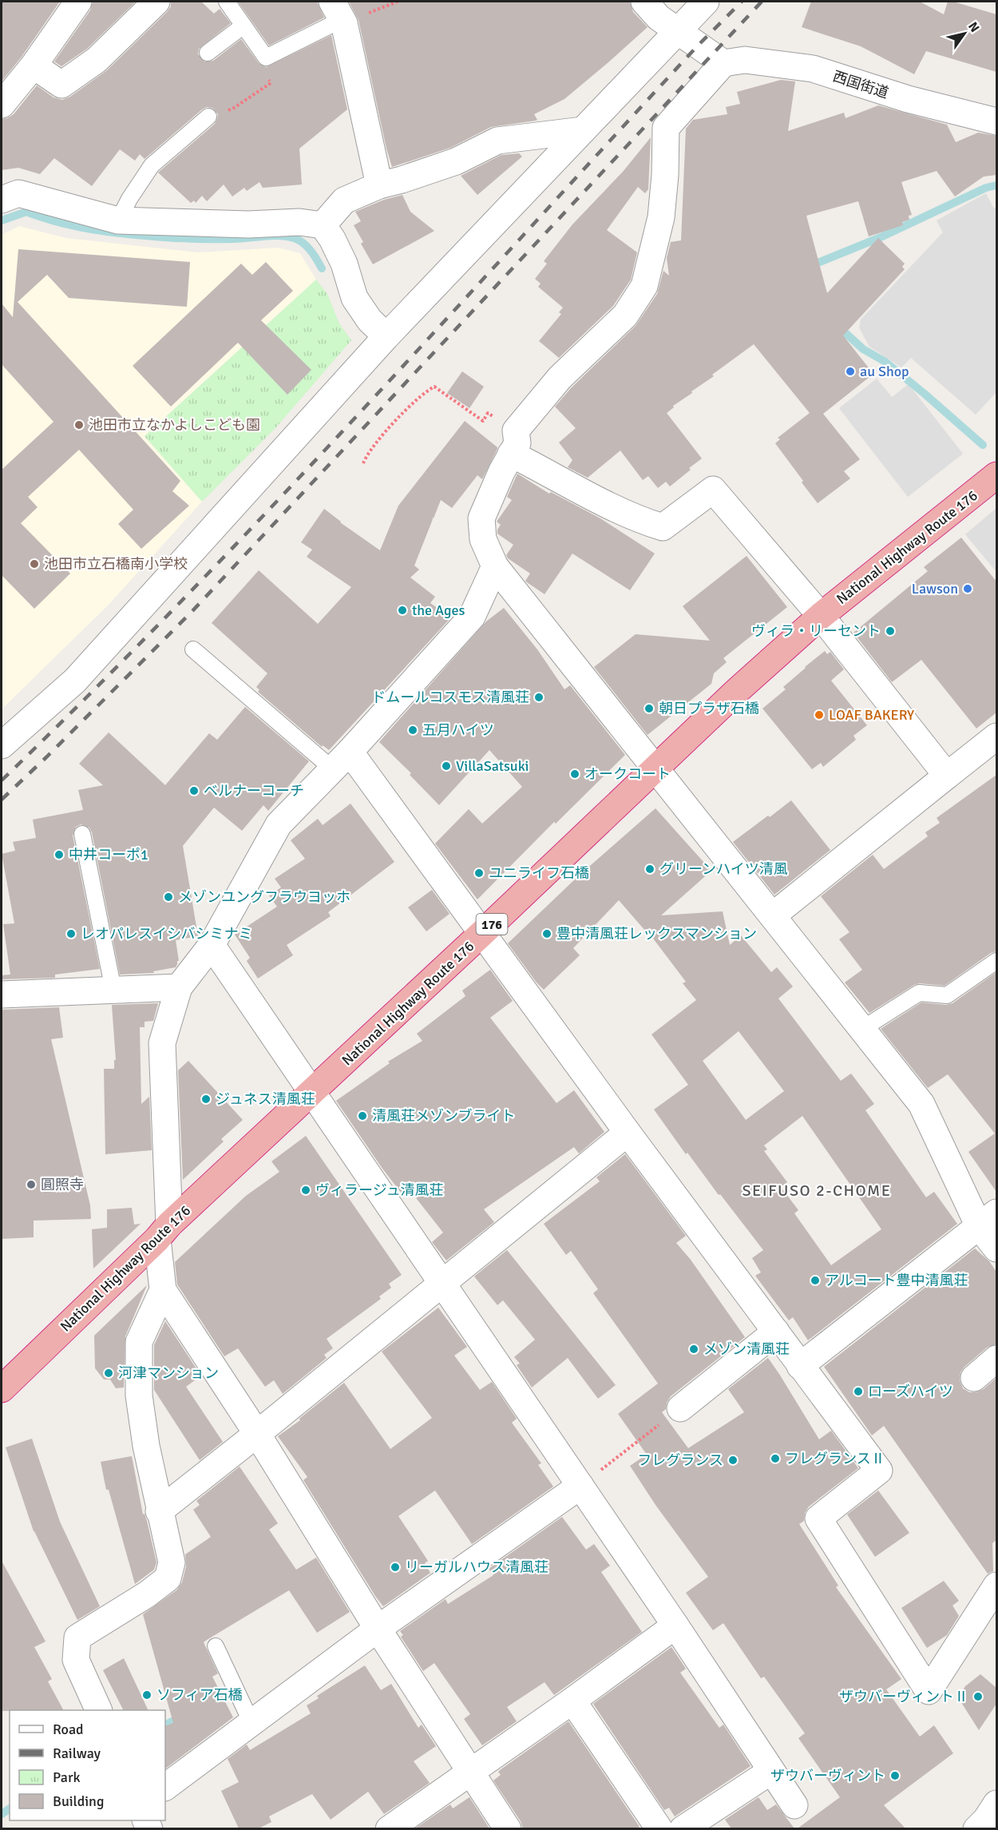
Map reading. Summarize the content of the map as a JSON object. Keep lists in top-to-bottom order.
{
  "streets": {
    "highway": ["National Highway Route 176", "176"],
    "street": ["西国街道"]
  },
  "districts": ["SEIFUSO 2-CHOME"],
  "places": [
    "au Shop",
    "池田市立なかよしこども園",
    "池田市立石橋南小学校",
    "Lawson",
    "the Ages",
    "ヴィラ・リーセント",
    "ドムールコスモス清風荘",
    "朝日プラザ石橋",
    "LOAF BAKERY",
    "五月ハイツ",
    "VillaSatsuki",
    "オークコート",
    "ベルナーコーチ",
    "中井コーポ1",
    "グリーンハイツ清風",
    "ユニライフ石橋",
    "メゾンユングフラウヨッホ",
    "レオパレスイシバシミナミ",
    "豊中清風荘レックスマンション",
    "ジュネス清風荘",
    "清風荘メゾンブライト",
    "圓照寺",
    "ヴィラージュ清風荘",
    "アルコート豊中清風荘",
    "メゾン清風荘",
    "河津マンション",
    "ローズハイツ",
    "フレグランスⅡ",
    "フレグランス",
    "リーガルハウス清風荘",
    "ソフィア石橋",
    "ザウバーヴィントⅡ",
    "ザウバーヴィント"
  ],
  "legend": [
    "Road",
    "Railway",
    "Park",
    "Building"
  ],
  "north": "top right"
}
